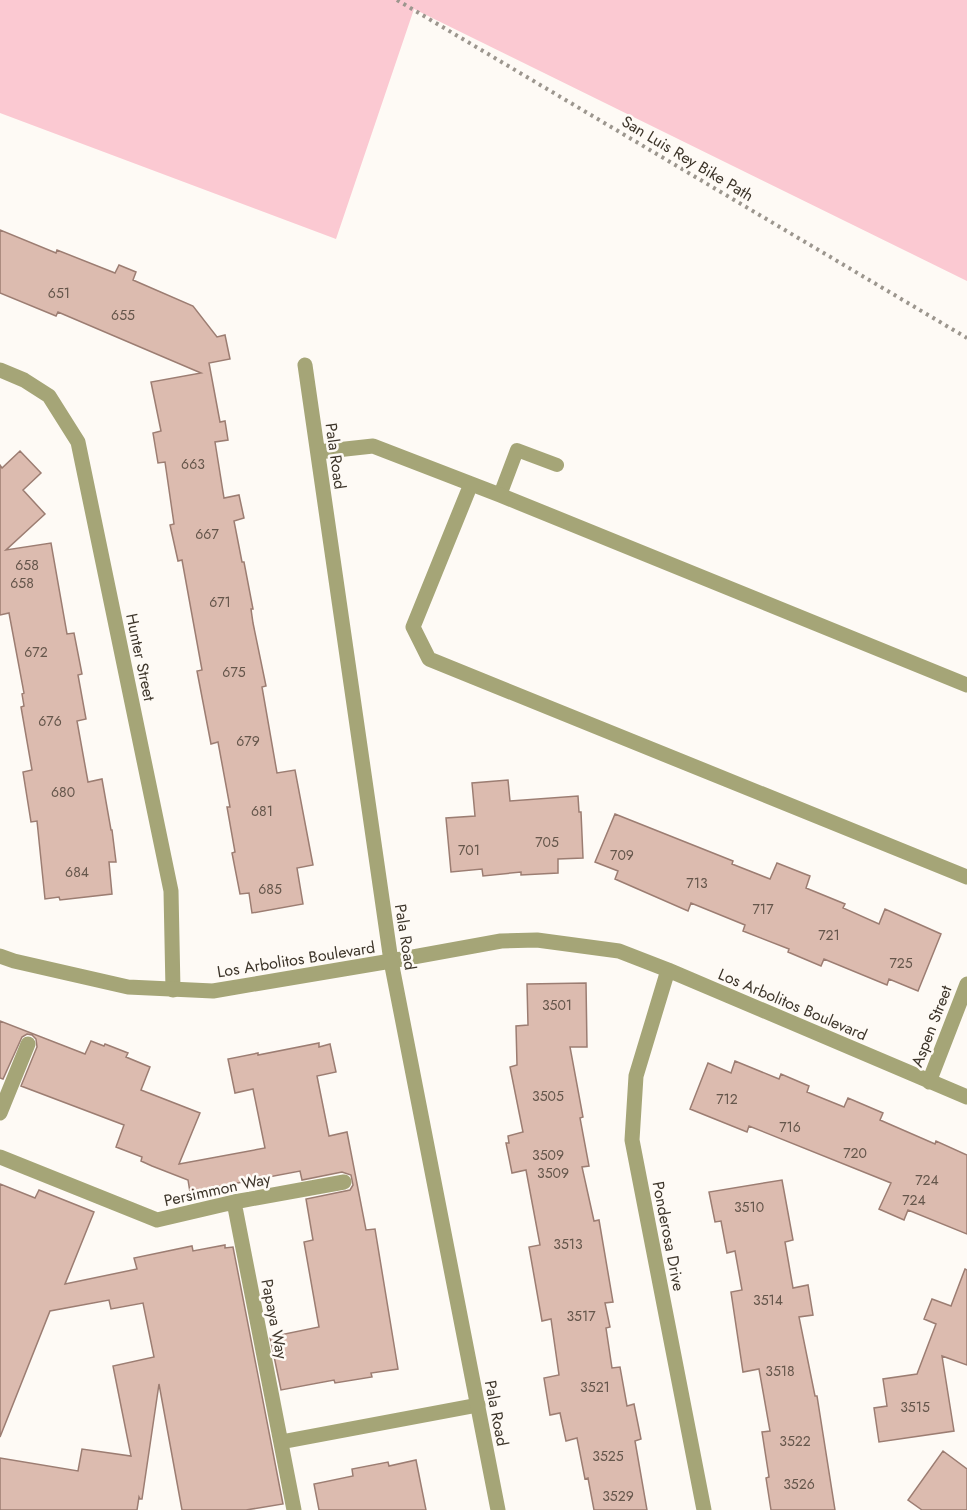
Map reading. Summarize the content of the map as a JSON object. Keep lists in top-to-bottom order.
{
  "streets": {
    "street": [
      "Pala Road",
      "Hunter Street",
      "Los Arbolitos Boulevard",
      "Aspen Street",
      "Persimmon Way",
      "Ponderosa Drive",
      "Papaya Way"
    ],
    "path": ["San Luis Rey Bike Path"]
  },
  "crossings": [
    ["Pala Road", "Los Arbolitos Boulevard"],
    ["Hunter Street", "Los Arbolitos Boulevard"],
    ["Los Arbolitos Boulevard", "Aspen Street"],
    ["Los Arbolitos Boulevard", "Ponderosa Drive"],
    ["Persimmon Way", "Papaya Way"]
  ],
  "house_numbers": [
    "651",
    "655",
    "663",
    "667",
    "658",
    "658",
    "671",
    "672",
    "675",
    "676",
    "679",
    "680",
    "681",
    "705",
    "701",
    "709",
    "684",
    "713",
    "685",
    "717",
    "721",
    "725",
    "3501",
    "3505",
    "712",
    "716",
    "720",
    "3509",
    "3509",
    "724",
    "724",
    "3510",
    "3513",
    "3514",
    "3517",
    "3518",
    "3521",
    "3515",
    "3522",
    "3525",
    "3526",
    "3529"
  ]
}
